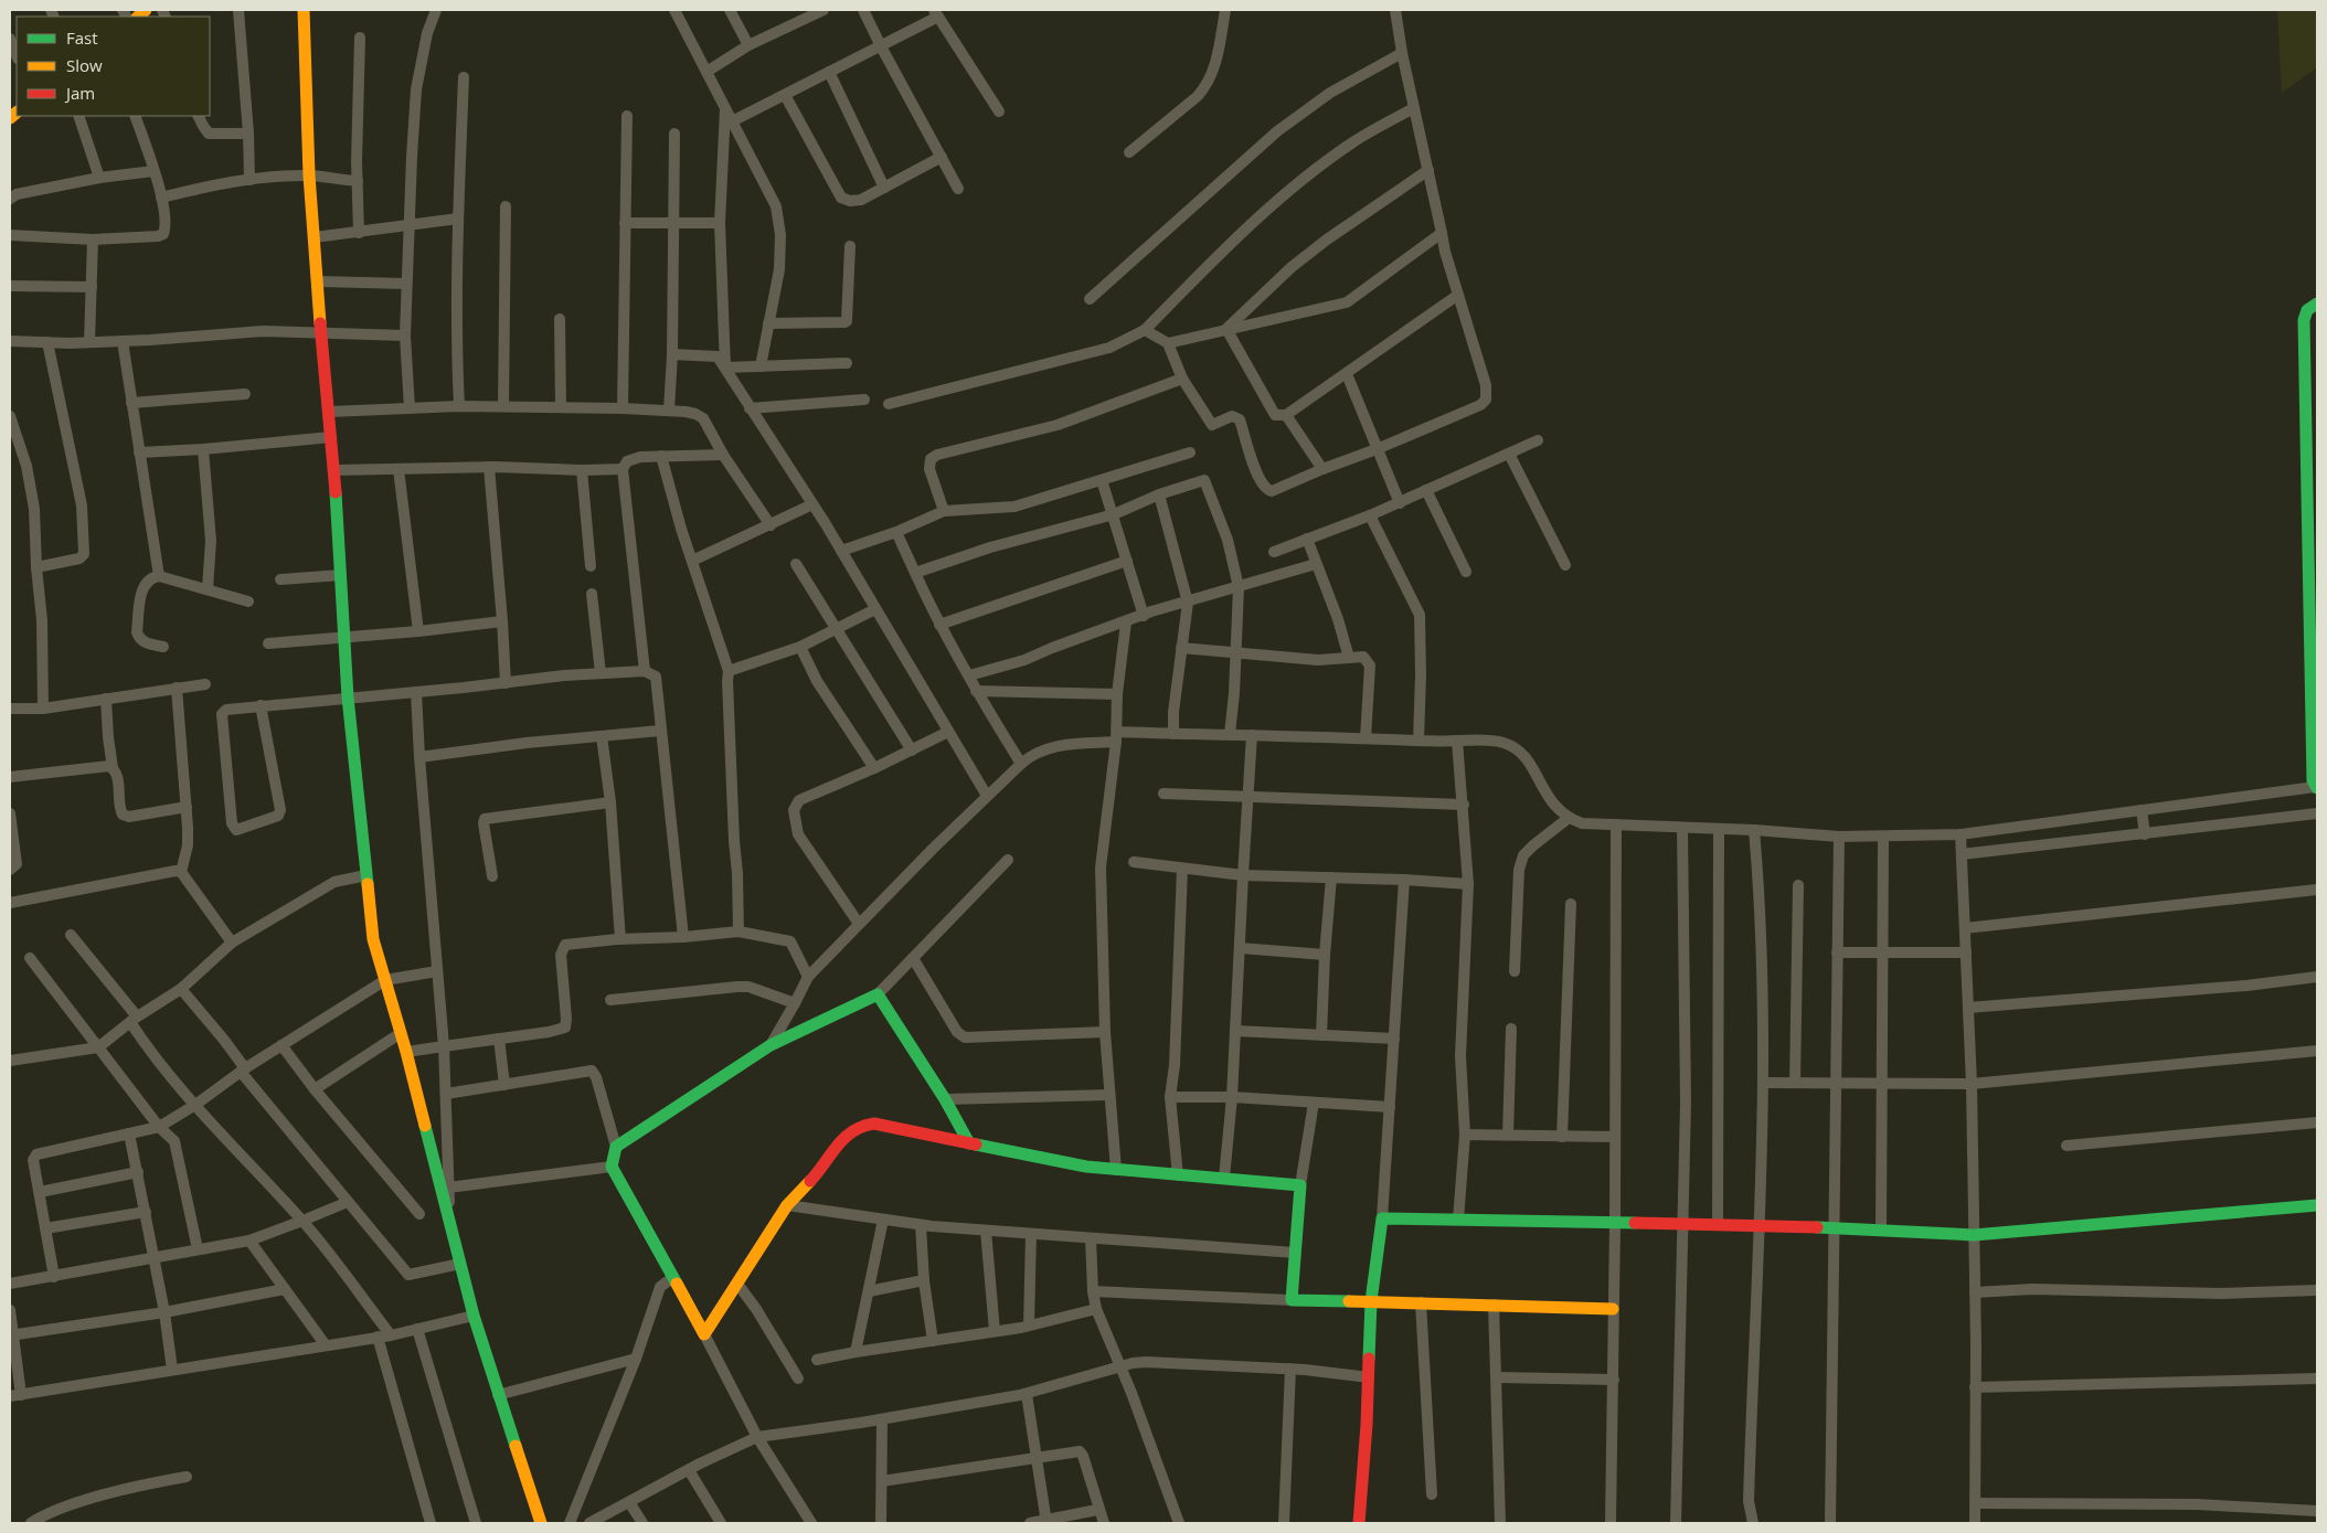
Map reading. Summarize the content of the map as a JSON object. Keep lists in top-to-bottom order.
{
  "legend": ["Fast", "Slow", "Jam"]
}
